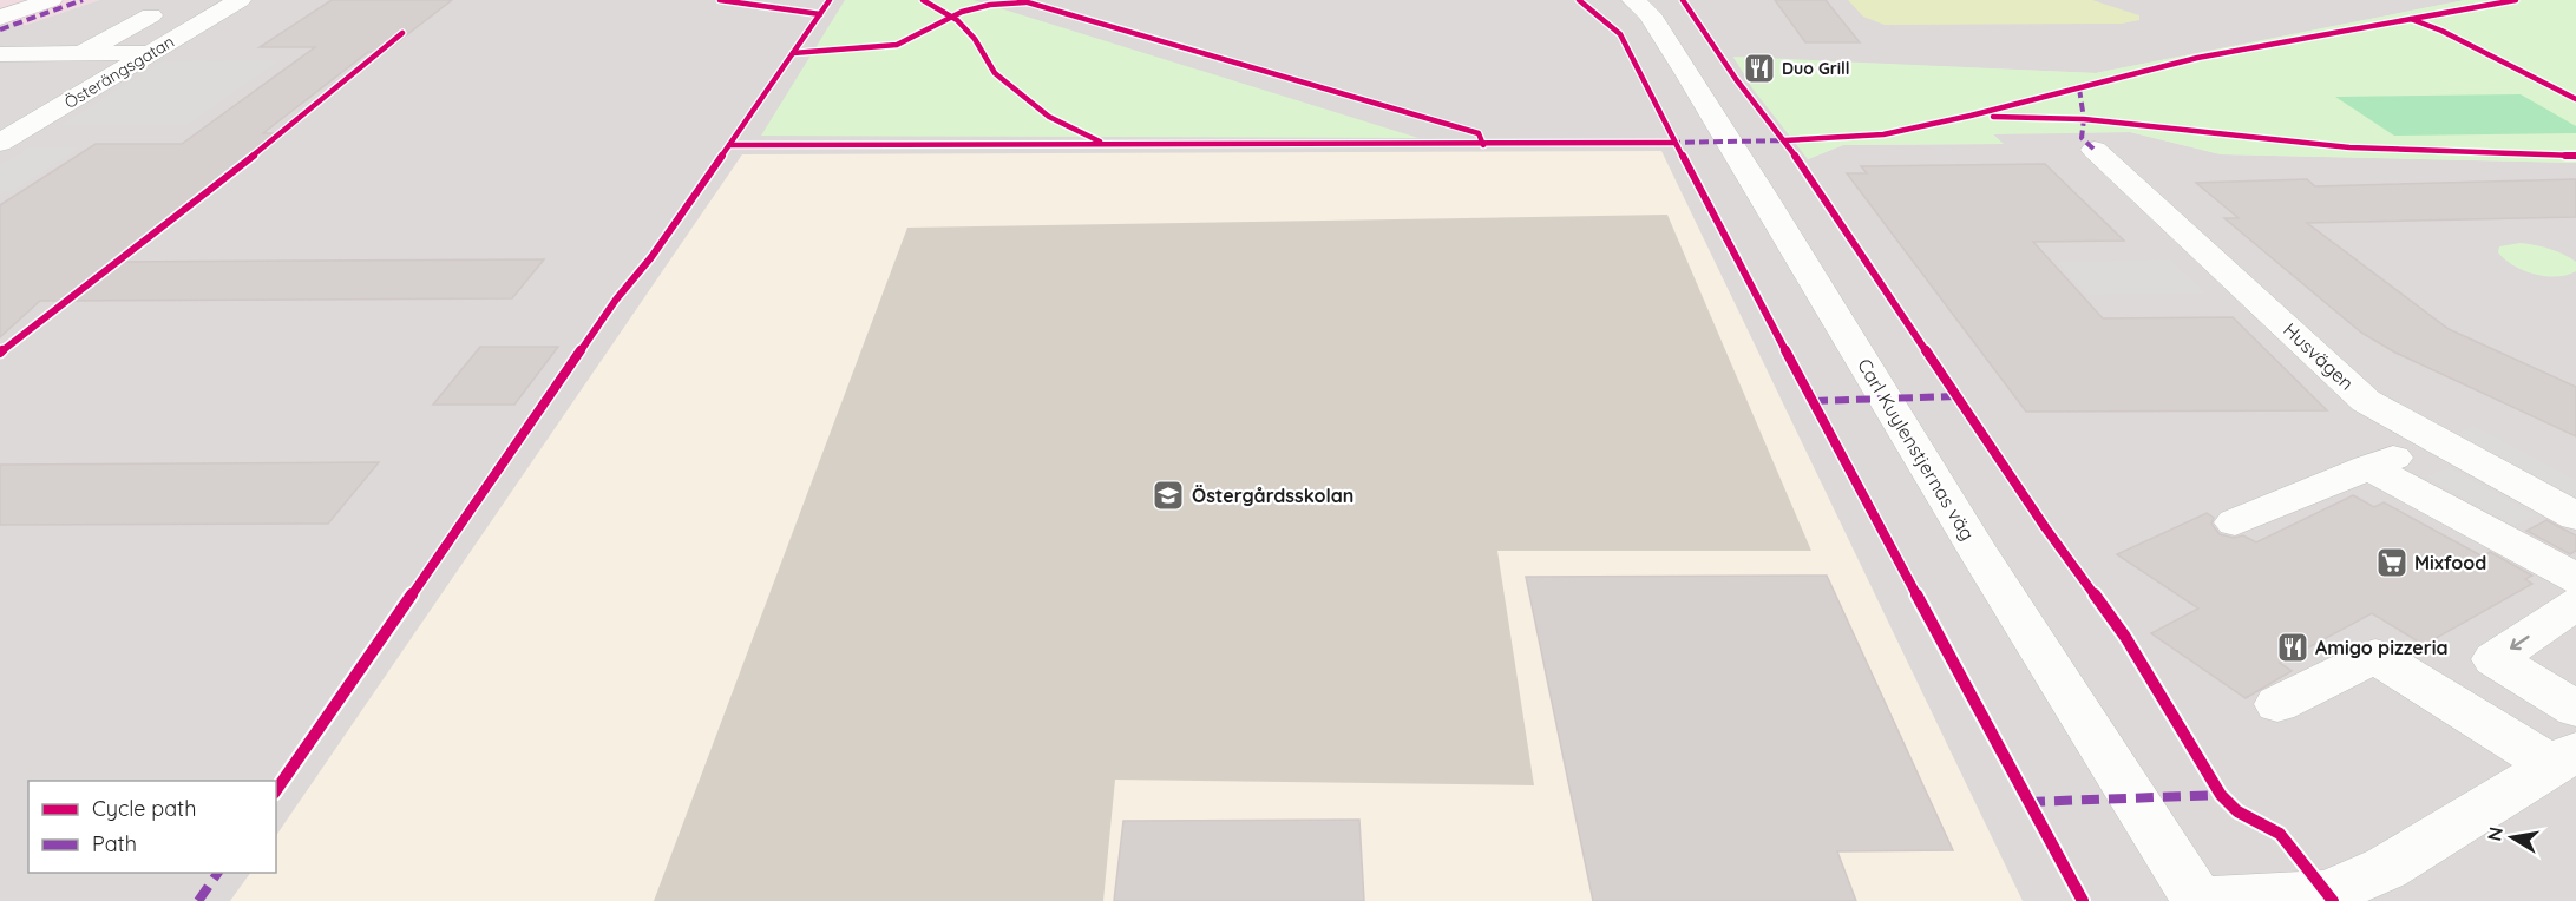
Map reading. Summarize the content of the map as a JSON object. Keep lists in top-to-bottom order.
{
  "streets": {
    "street": ["Österängsgatan", "Husvägen", "Carl Kuylenstjernas väg"]
  },
  "places": {
    "restaurant": ["Duo Grill", "Amigo pizzeria"],
    "school or university": ["Östergårdsskolan"],
    "supermarket": ["Mixfood"]
  },
  "legend": ["Cycle path", "Path"],
  "north": "left"
}
